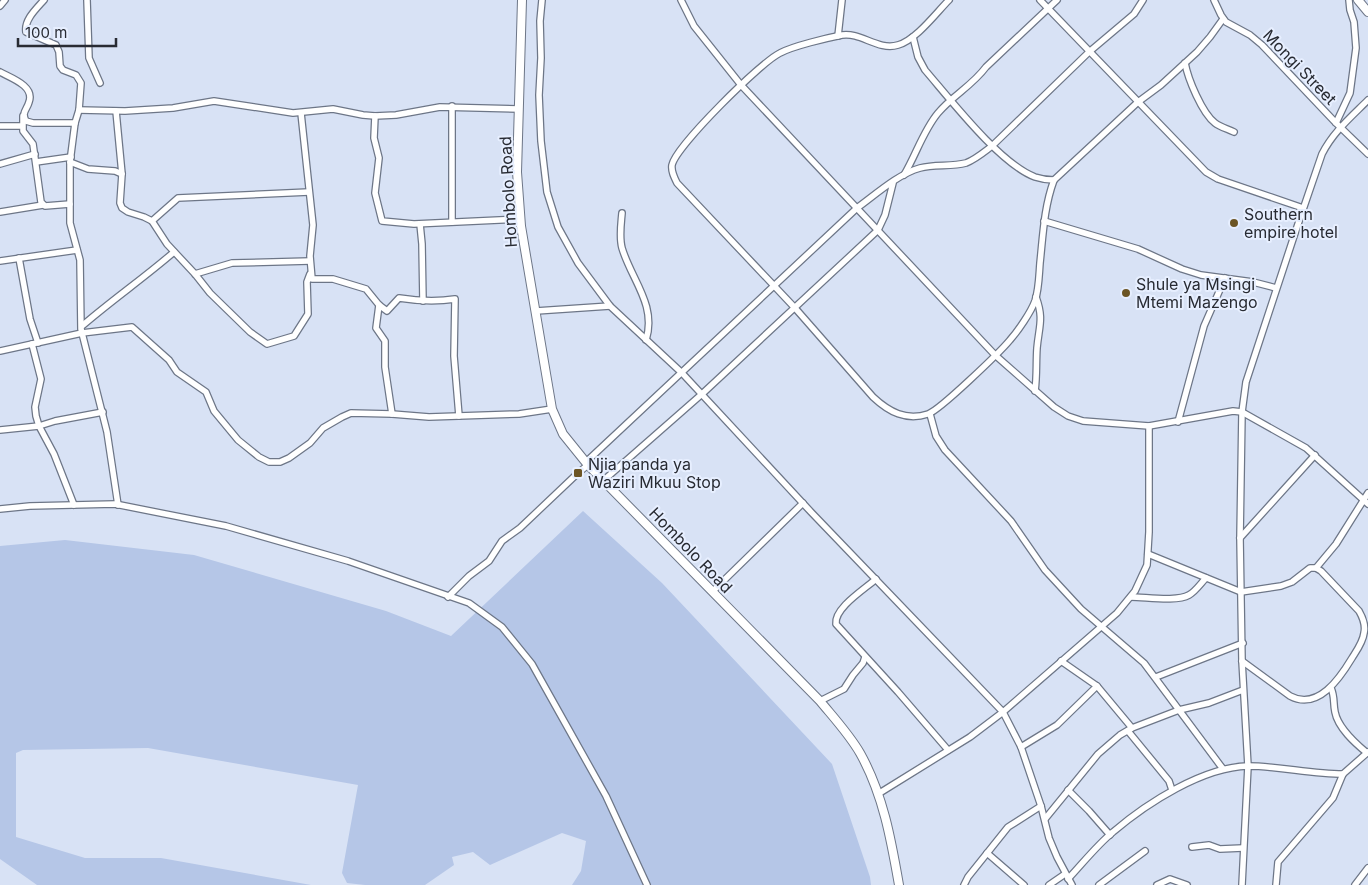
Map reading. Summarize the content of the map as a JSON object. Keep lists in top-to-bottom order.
{
  "streets": {
    "street": ["Mongi Street", "Hombolo Road"]
  },
  "places": {
    "other": ["Southern empire hotel", "Shule ya Msingi Mtemi Mazengo"],
    "transit": ["Njia panda ya Waziri Mkuu Stop"]
  },
  "scale_bar": "100 m"
}
